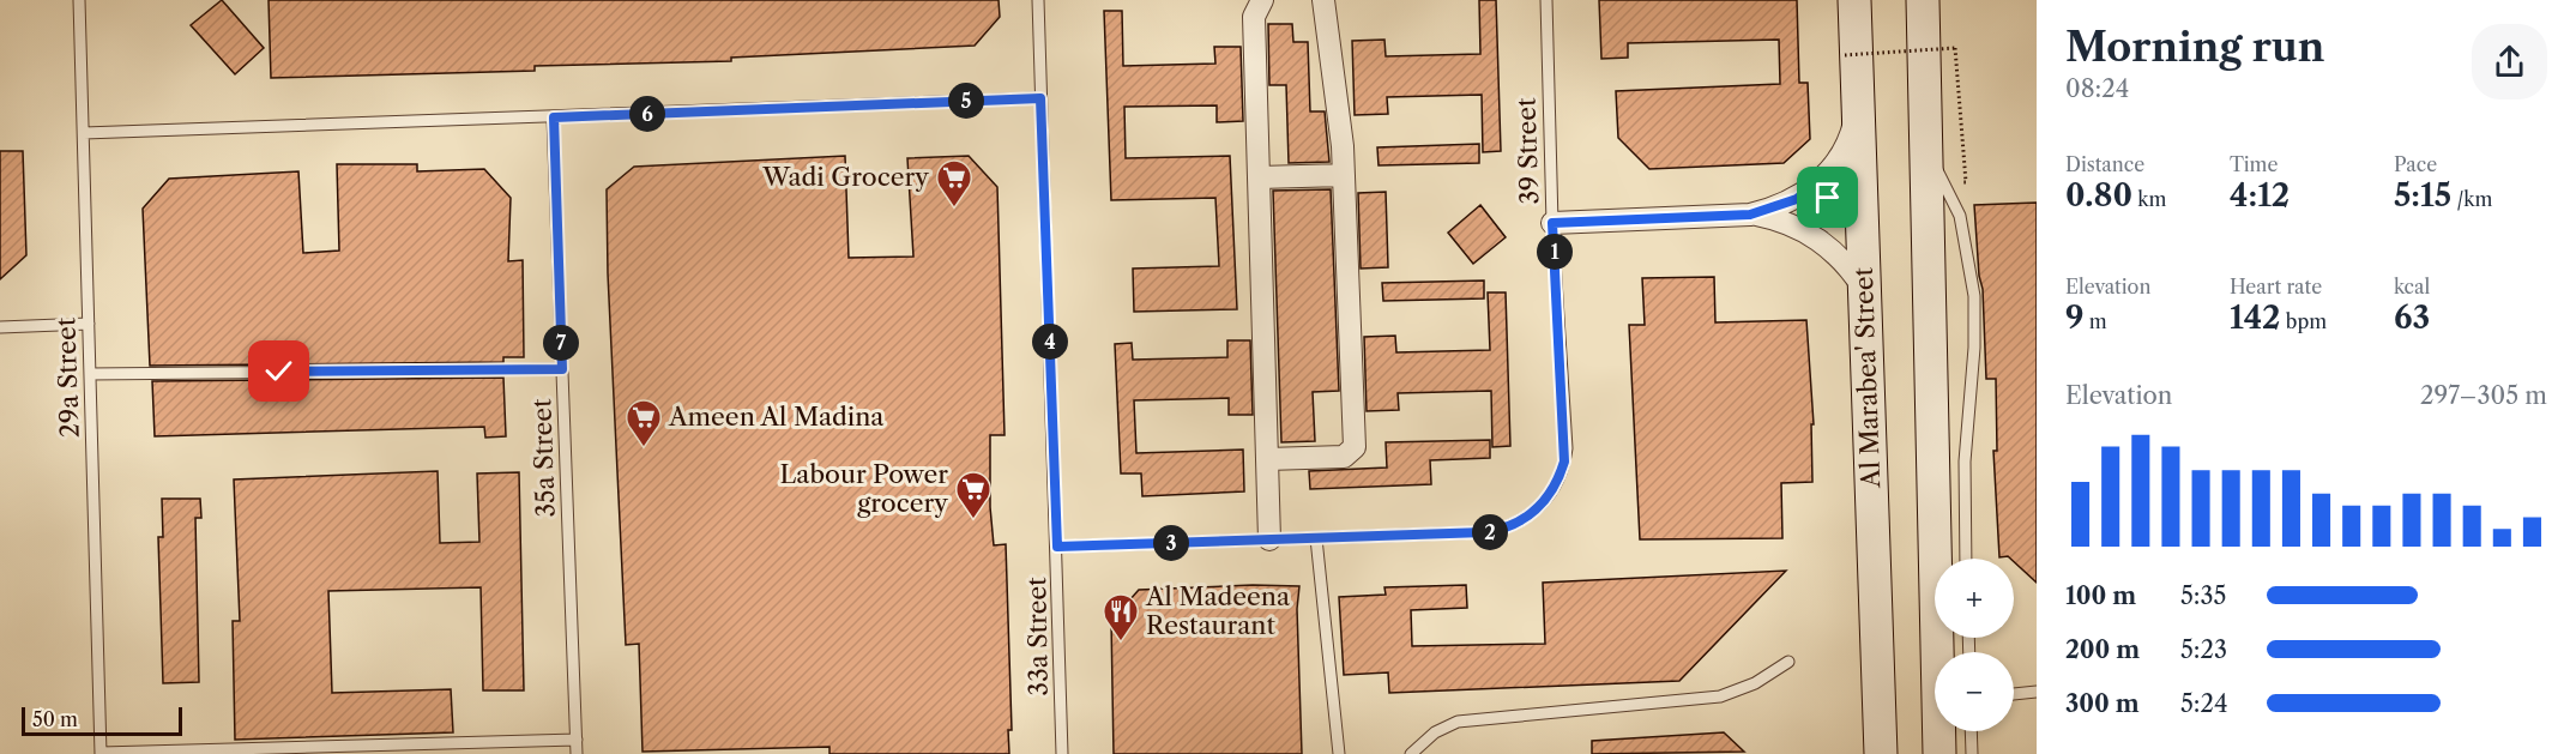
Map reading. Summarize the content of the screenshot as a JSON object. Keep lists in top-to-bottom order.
{
  "streets": {
    "main road": ["Al Marabea' Street"],
    "lane": [
      "39 Street",
      "29a Street",
      "35a Street",
      "33a Street"
    ]
  },
  "places": {
    "supermarket": ["Wadi Grocery", "Ameen Al Madina", "Labour Power grocery"],
    "restaurant": ["Al Madeena Restaurant"]
  },
  "scale_bar": "50 m",
  "page": {
    "heading": ["Morning run", "08:24"],
    "pins": [
      "5",
      "6",
      "1",
      "4",
      "7",
      "2",
      "3"
    ],
    "stats": [
      ["Distance", "0.80 km"],
      ["Time", "4:12"],
      ["Pace", "5:15 /km"],
      ["Elevation", "9 m"],
      ["Heart rate", "142 bpm"],
      ["kcal", "63"]
    ],
    "chart": ["Elevation", "297–305 m"],
    "map_buttons": ["+", "−"],
    "list": [
      {
        "name": "100 m",
        "note": "5:35"
      },
      {
        "name": "200 m",
        "note": "5:23"
      },
      {
        "name": "300 m",
        "note": "5:24"
      }
    ],
    "scale": "50 m"
  }
}
